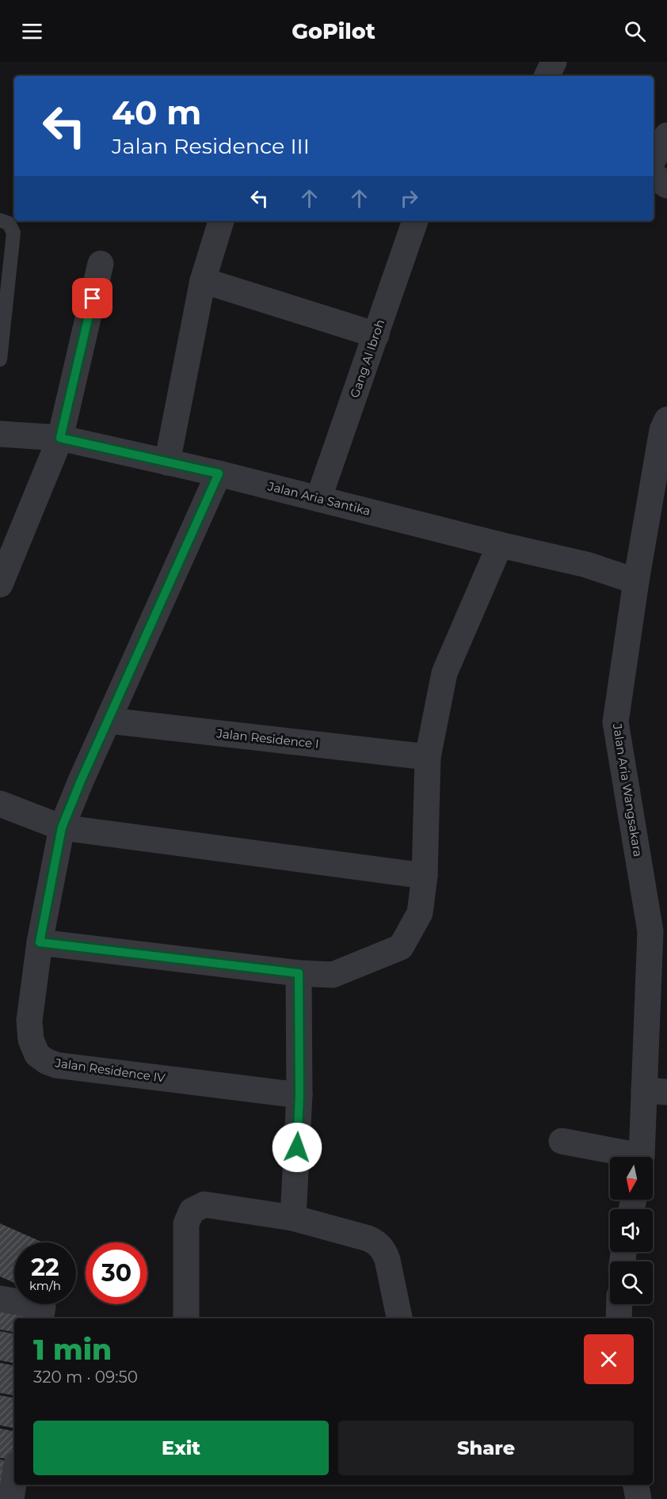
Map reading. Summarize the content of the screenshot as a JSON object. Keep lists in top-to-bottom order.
{
  "streets": {
    "street": [
      "Gang Al Ibroh",
      "Jalan Aria Santika",
      "Jalan Residence I",
      "Jalan Aria Wangsakara",
      "Jalan Residence IV"
    ]
  },
  "crossings": [
    ["Gang Al Ibroh", "Jalan Aria Santika"],
    ["Jalan Aria Santika", "Jalan Aria Wangsakara"],
    ["Jalan Aria Santika", "Jalan Residence IV"],
    ["Jalan Residence I", "Jalan Residence IV"]
  ],
  "north": "bottom",
  "page": {
    "header": "GoPilot",
    "turn": ["40 m", "Jalan Residence III"],
    "speed": "22 km/h",
    "limit": "30",
    "heading": ["1 min", "320 m · 09:50"],
    "buttons": ["Exit", "Share"]
  }
}
